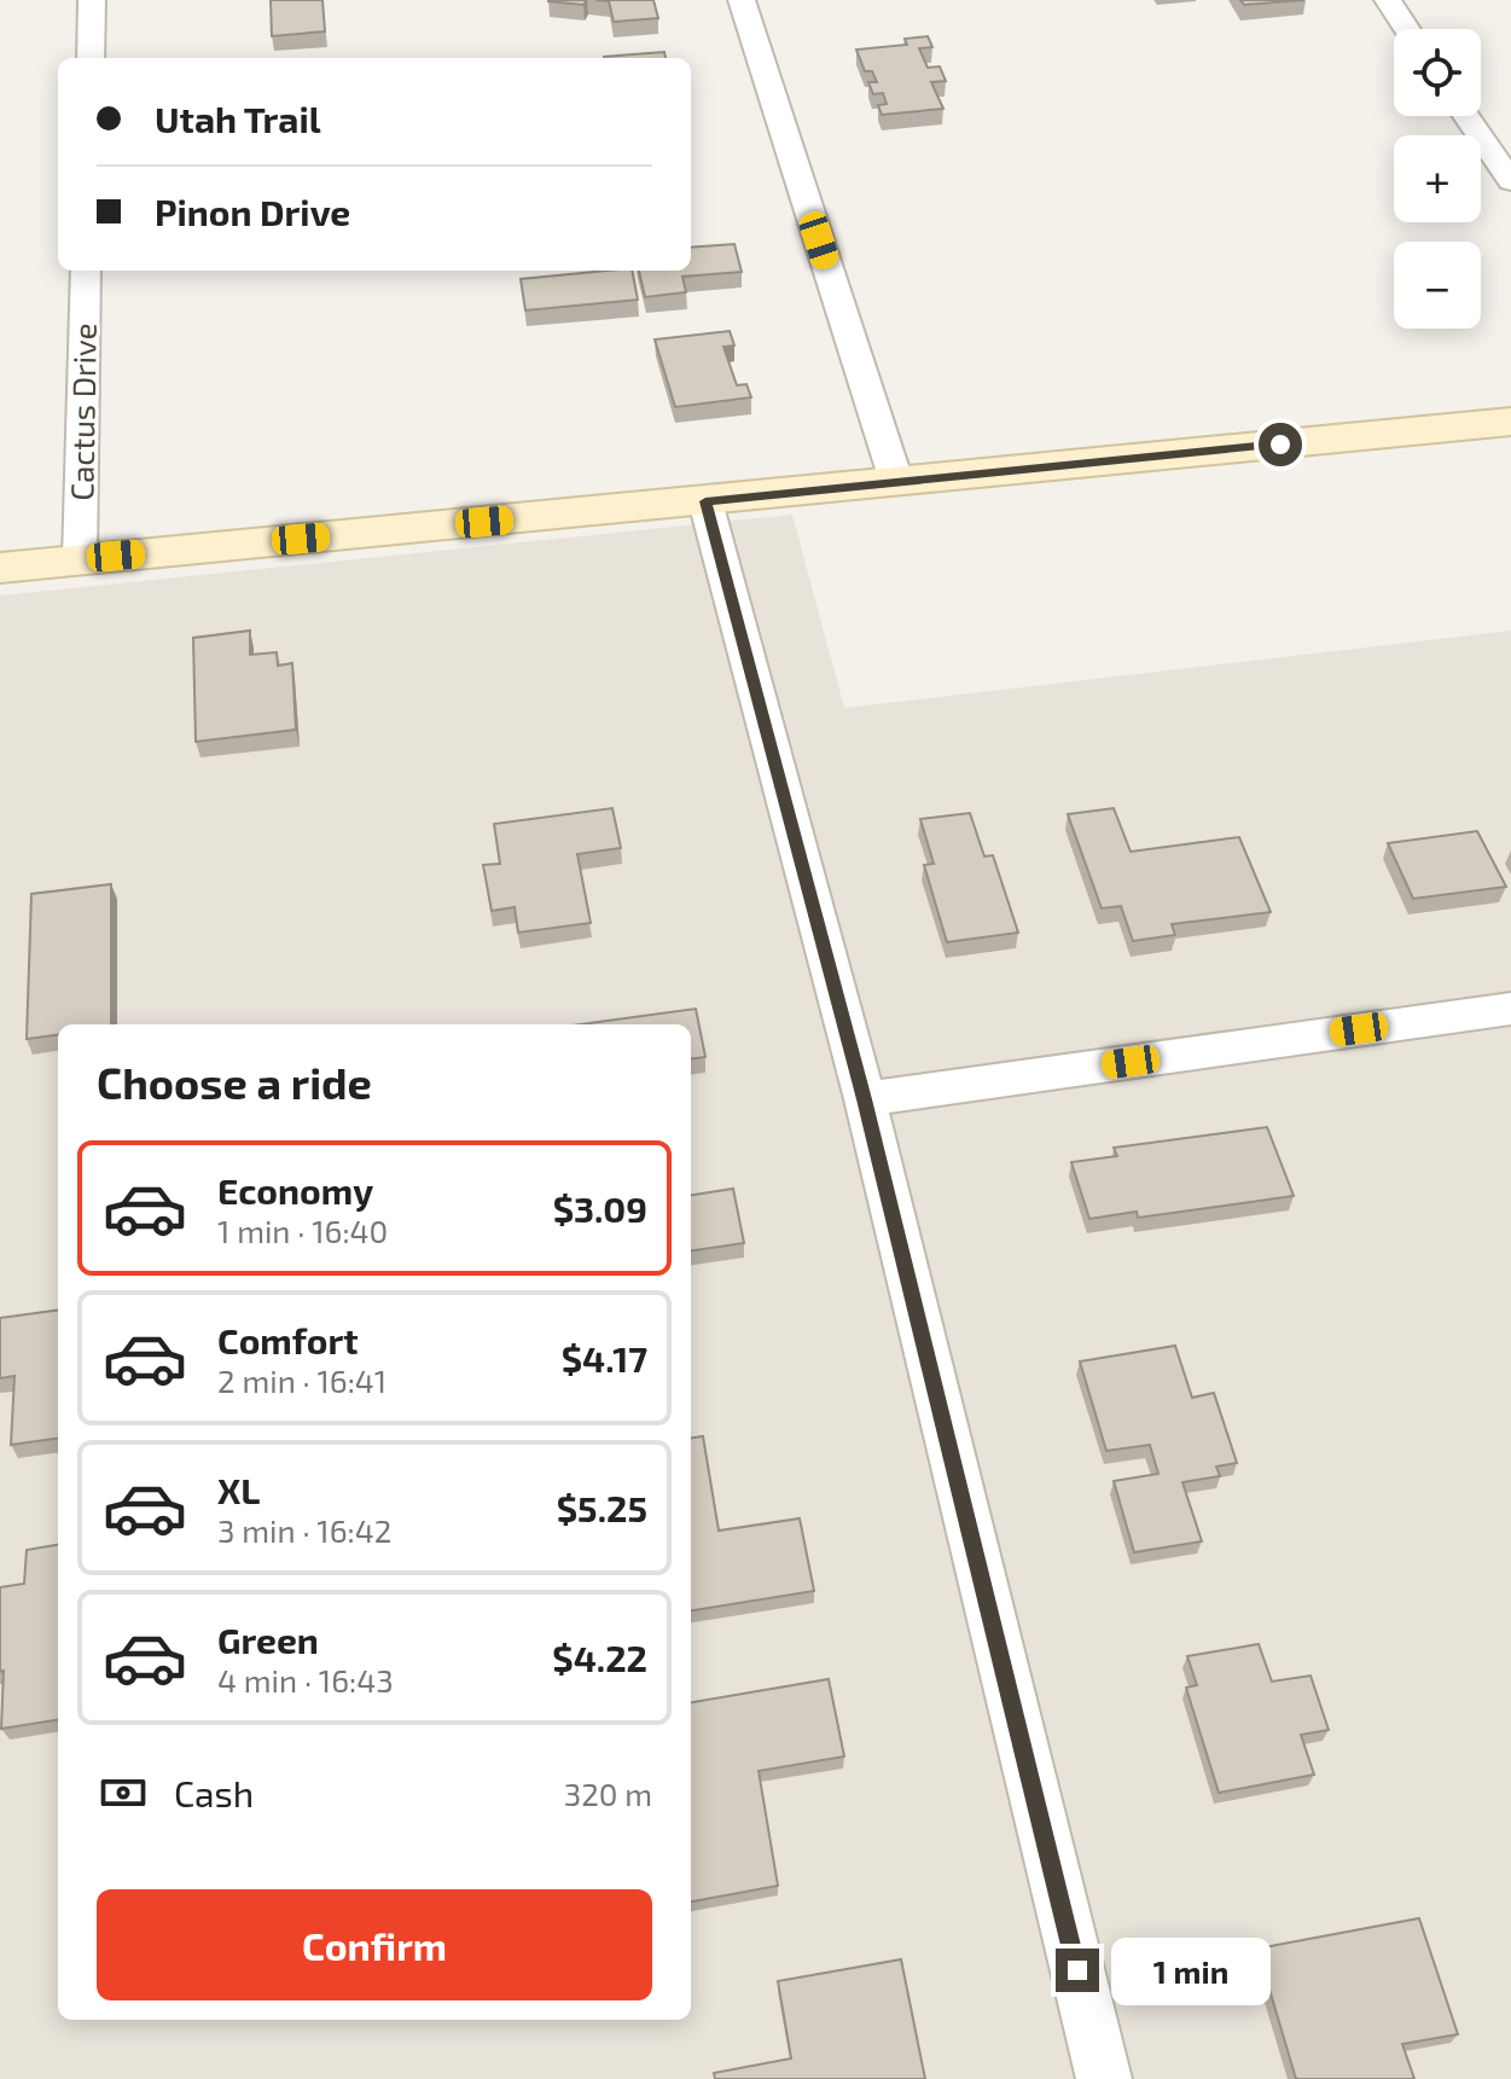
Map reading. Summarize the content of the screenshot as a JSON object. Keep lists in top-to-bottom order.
{
  "streets": {
    "street": ["Cactus Drive"]
  },
  "page": {
    "map_buttons": ["+", "−"],
    "banner": ["Utah Trail", "Pinon Drive"],
    "heading": "Choose a ride",
    "list": [
      {
        "name": "Economy",
        "note": "1 min · 16:40",
        "value": "$3.09"
      },
      {
        "name": "Comfort",
        "note": "2 min · 16:41",
        "value": "$4.17"
      },
      {
        "name": "XL",
        "note": "3 min · 16:42",
        "value": "$5.25"
      },
      {
        "name": "Green",
        "note": "4 min · 16:43",
        "value": "$4.22"
      }
    ],
    "pay": ["Cash", "320 m"],
    "buttons": "Confirm",
    "bubble": "1 min"
  }
}
